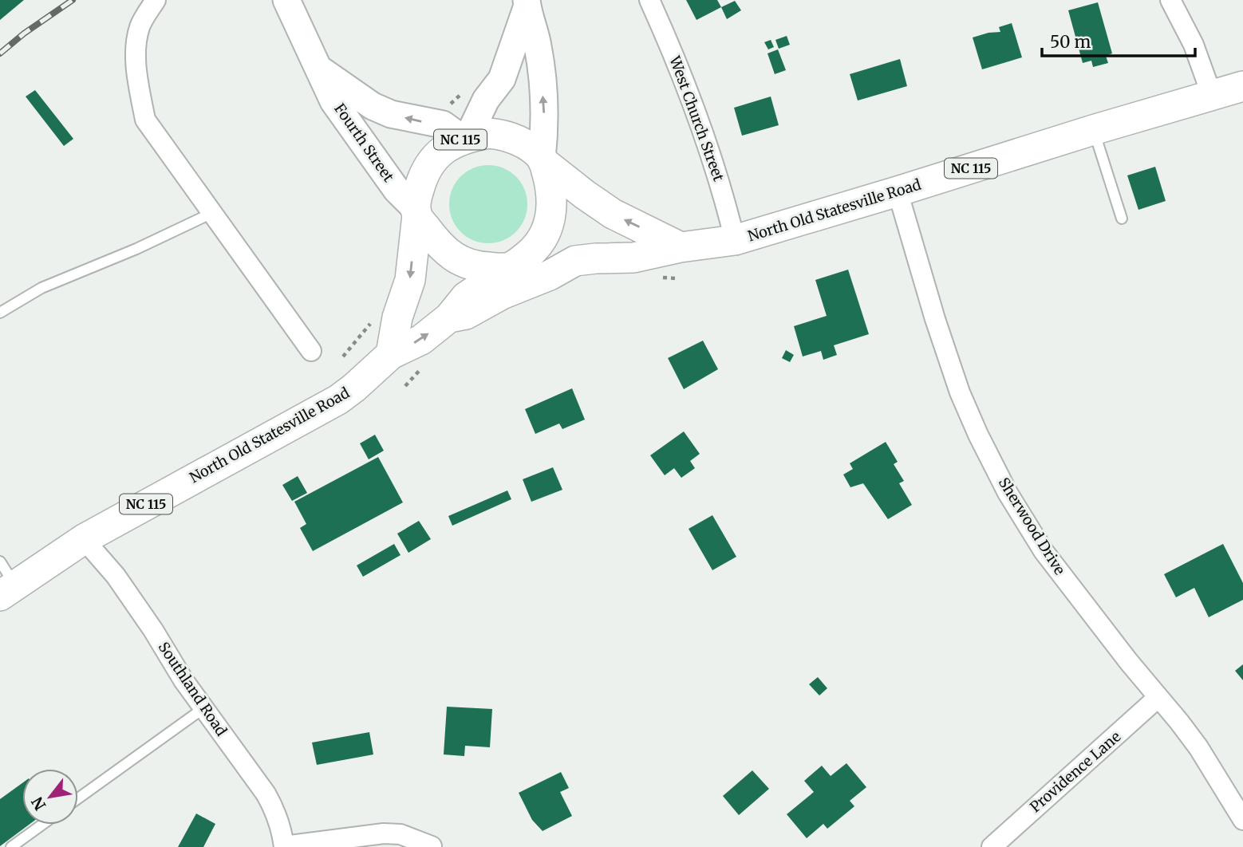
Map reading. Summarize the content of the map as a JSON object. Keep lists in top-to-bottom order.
{
  "streets": {
    "main road": ["NC 115", "North Old Statesville Road"],
    "street": [
      "West Church Street",
      "Fourth Street",
      "Sherwood Drive",
      "Southland Road",
      "Providence Lane"
    ]
  },
  "crossings": [
    ["West Church Street", "North Old Statesville Road"],
    ["NC 115", "Fourth Street"],
    ["NC 115", "North Old Statesville Road"],
    ["Fourth Street", "North Old Statesville Road"],
    ["North Old Statesville Road", "Sherwood Drive"],
    ["North Old Statesville Road", "Southland Road"],
    ["Sherwood Drive", "Providence Lane"]
  ],
  "one_way": ["Fourth Street"],
  "scale_bar": "50 m",
  "north": "bottom left"
}
